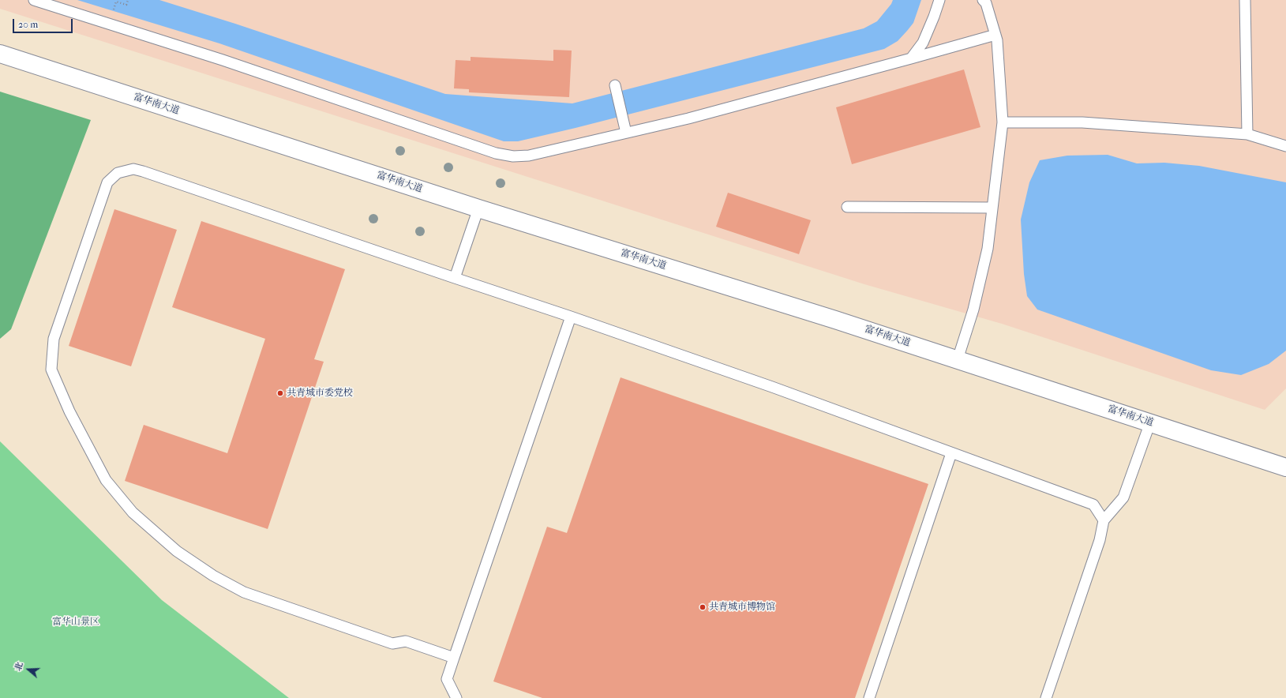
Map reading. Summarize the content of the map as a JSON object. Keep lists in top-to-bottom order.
{
  "streets": {
    "main road": ["富华南大道"]
  },
  "parks": ["富华山景区"],
  "places": ["共青城市委党校", "共青城市博物馆"],
  "scale_bar": "20 m",
  "north": "left"
}
